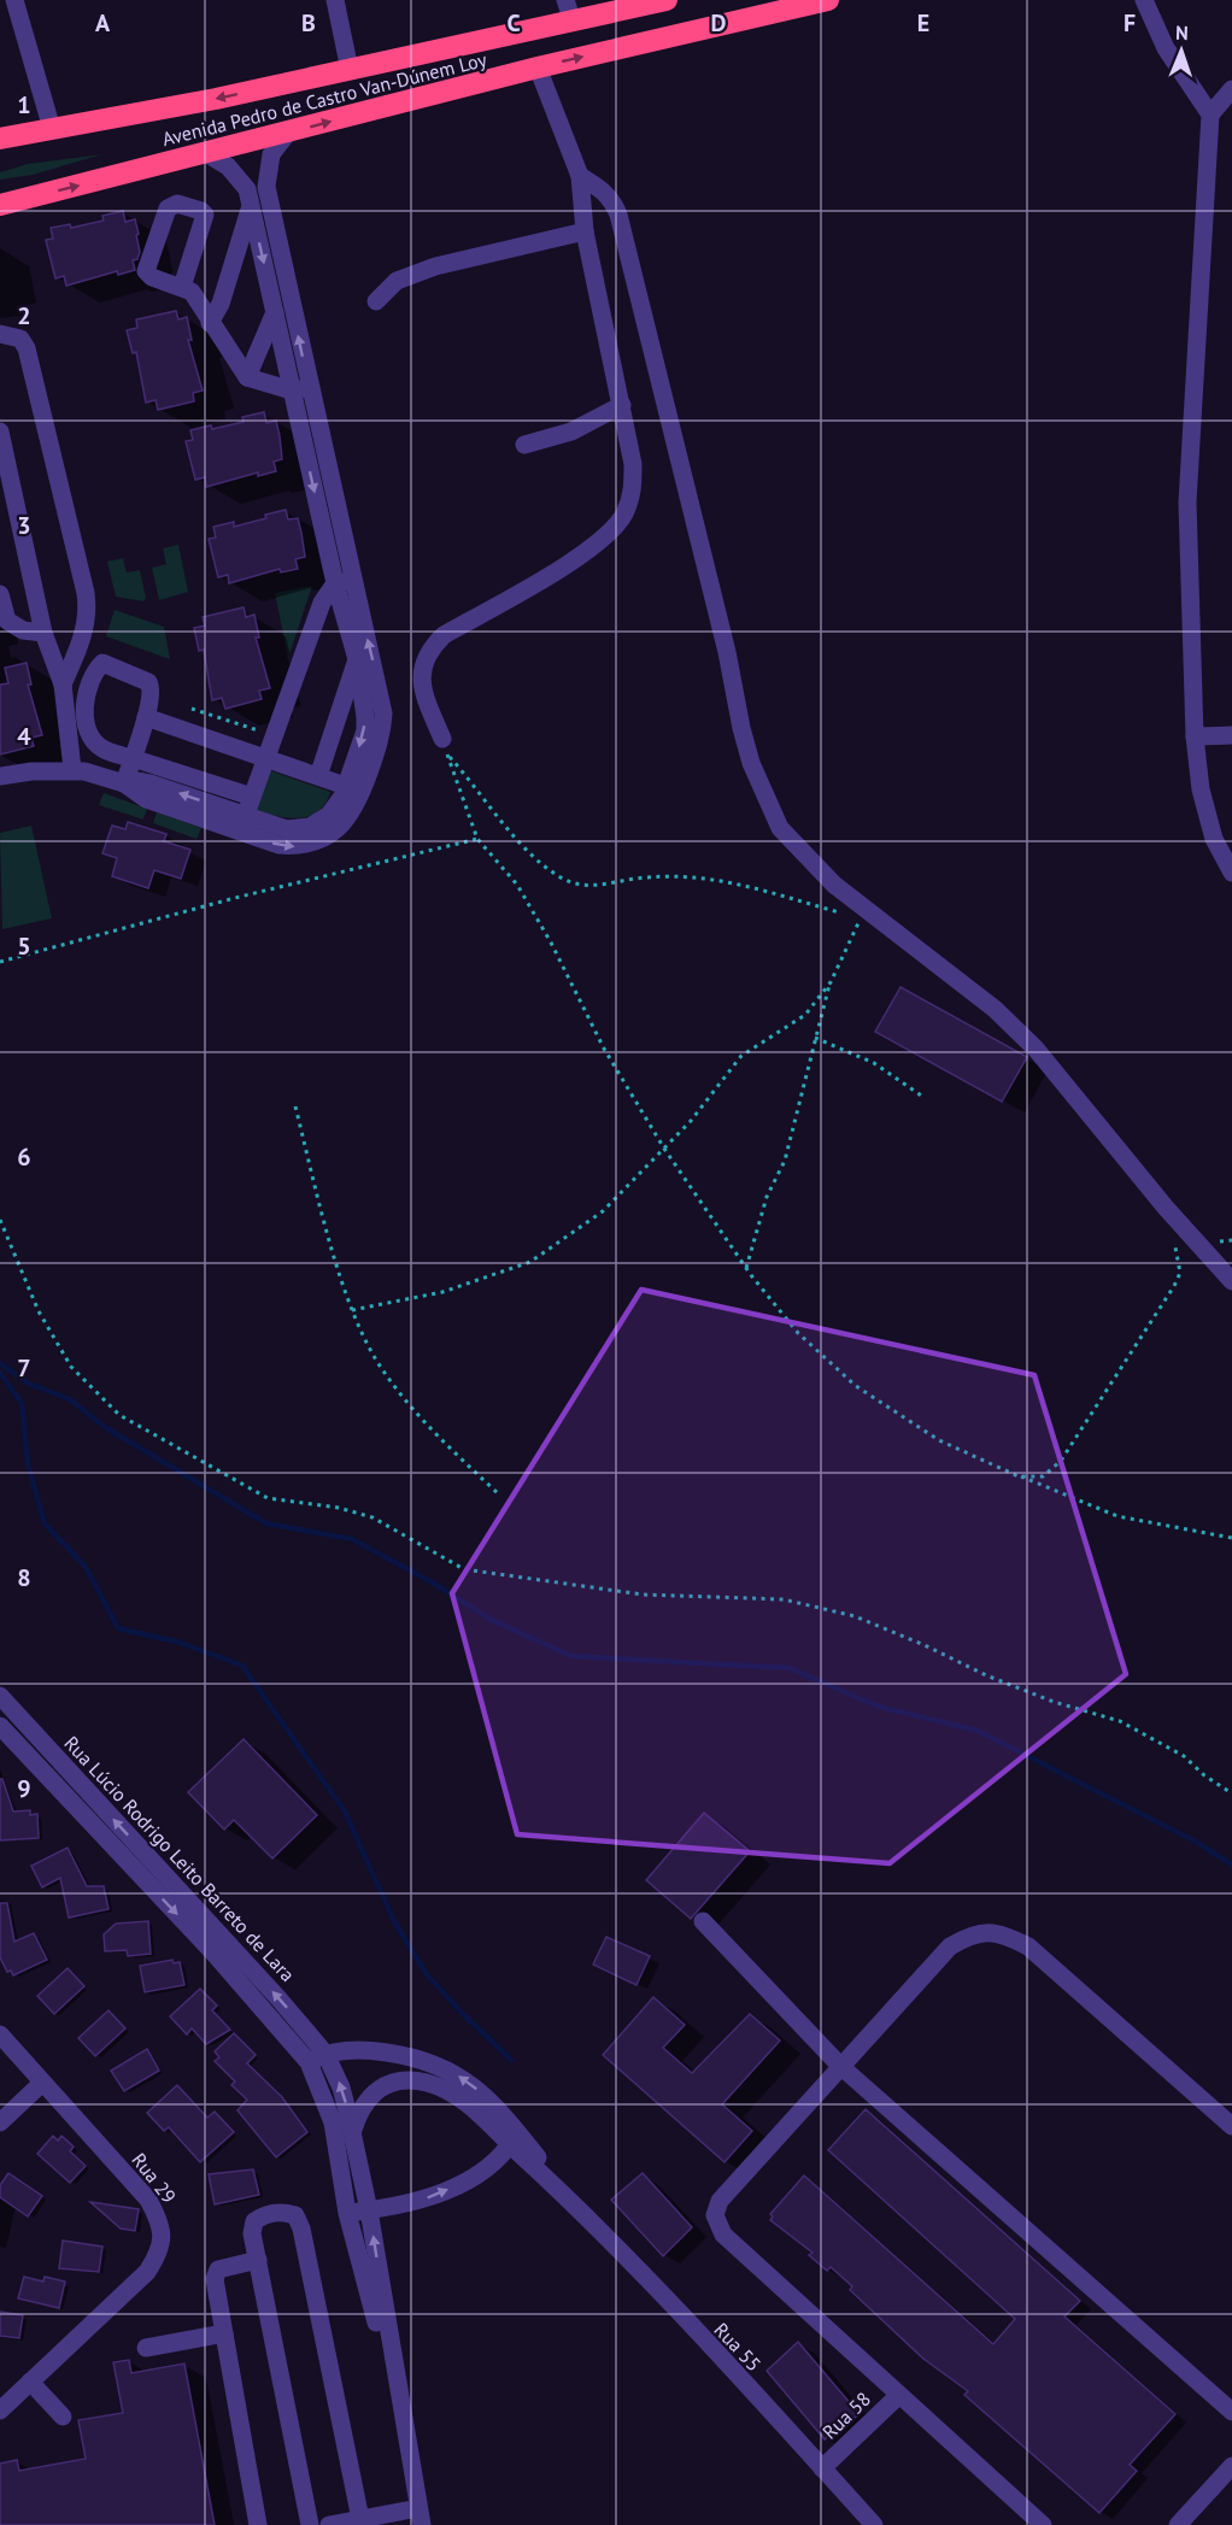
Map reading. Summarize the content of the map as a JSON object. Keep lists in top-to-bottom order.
{
  "streets": {
    "highway": ["Avenida Pedro de Castro Van-Dúnem Loy"],
    "street": [
      "Rua Lúcio Rodrigo Leito Barreto de Lara",
      "Rua 29",
      "Rua 55",
      "Rua 58"
    ]
  },
  "crossings": [
    ["Rua 55", "Rua 58"]
  ],
  "north": "top",
  "grid": {
    "columns": [
      "A",
      "B",
      "C",
      "D",
      "E",
      "F"
    ],
    "rows": [
      "1",
      "2",
      "3",
      "4",
      "5",
      "6",
      "7",
      "8",
      "9"
    ]
  }
}
